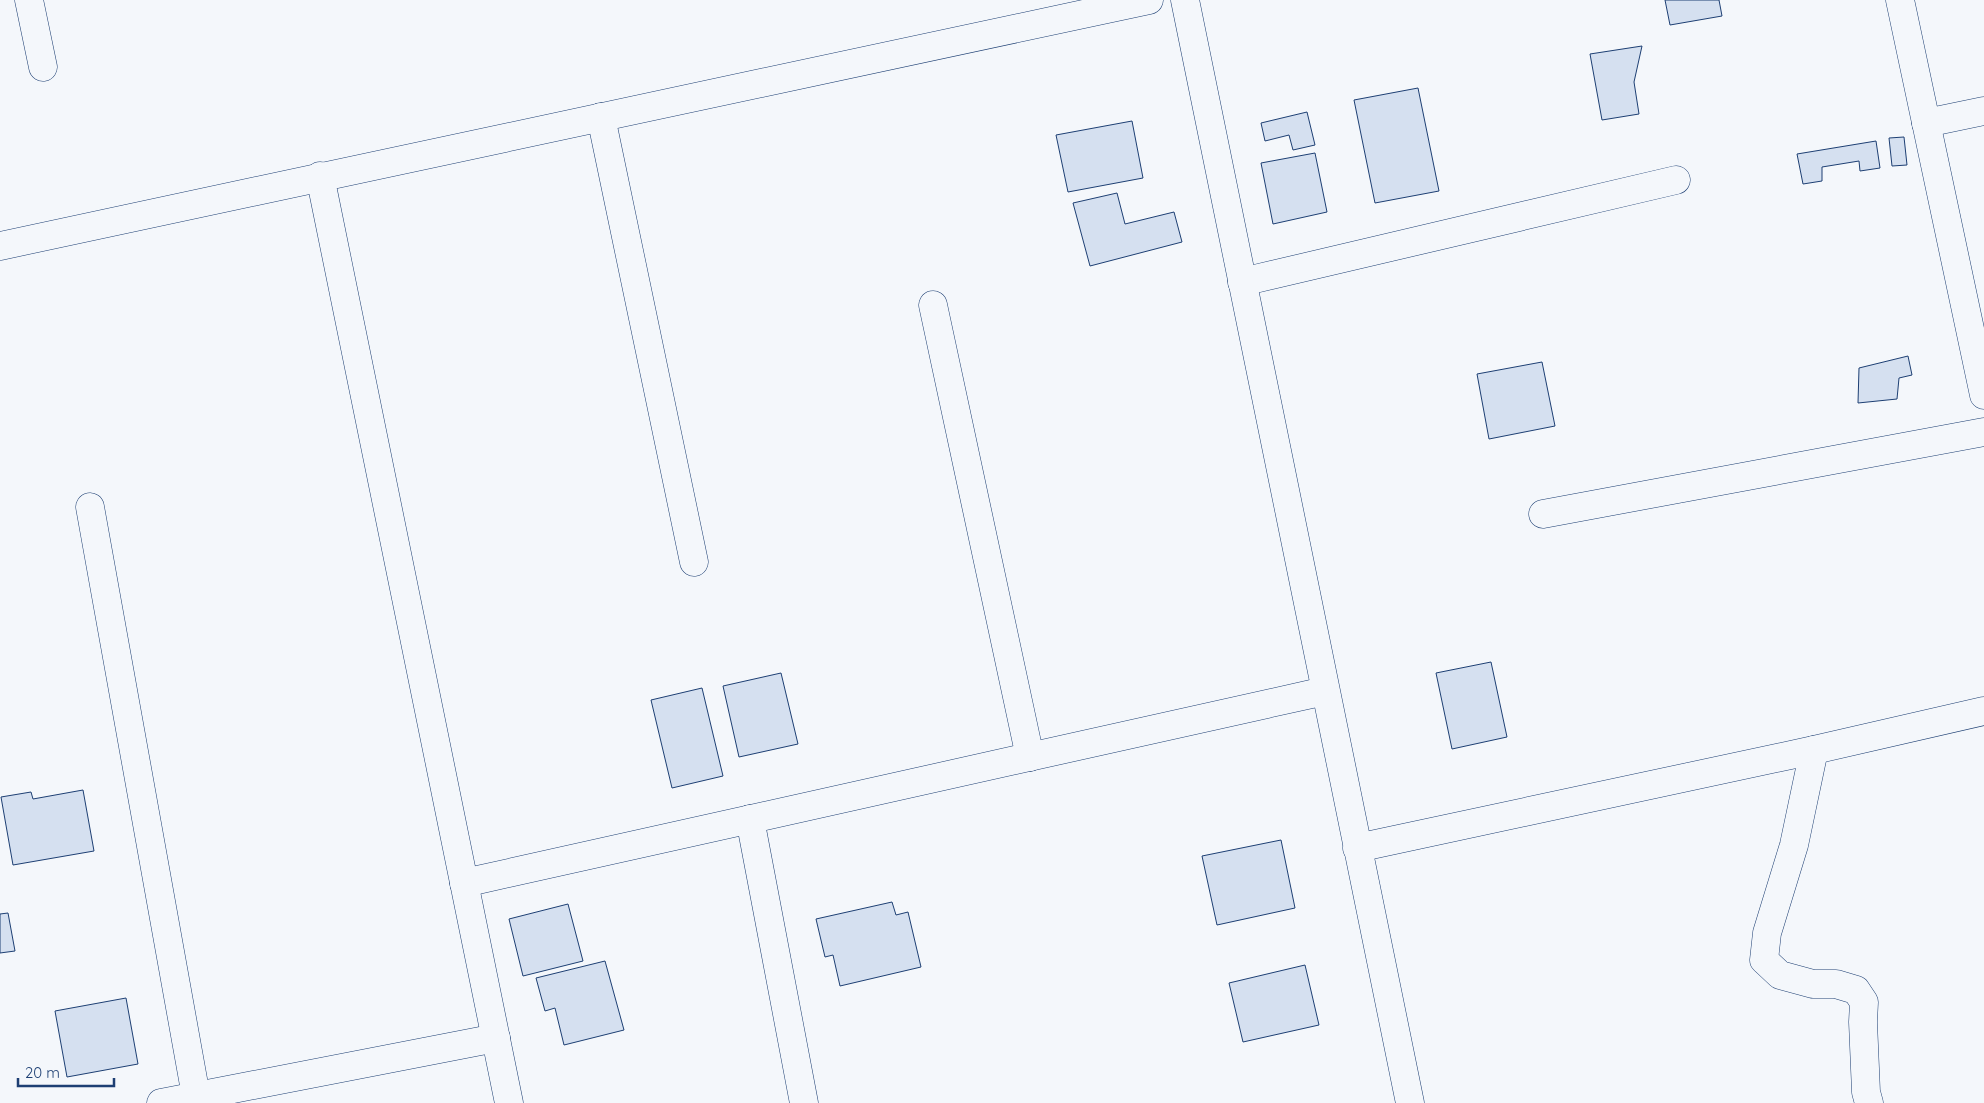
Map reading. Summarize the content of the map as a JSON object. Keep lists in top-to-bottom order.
{
  "scale_bar": "20 m"
}
